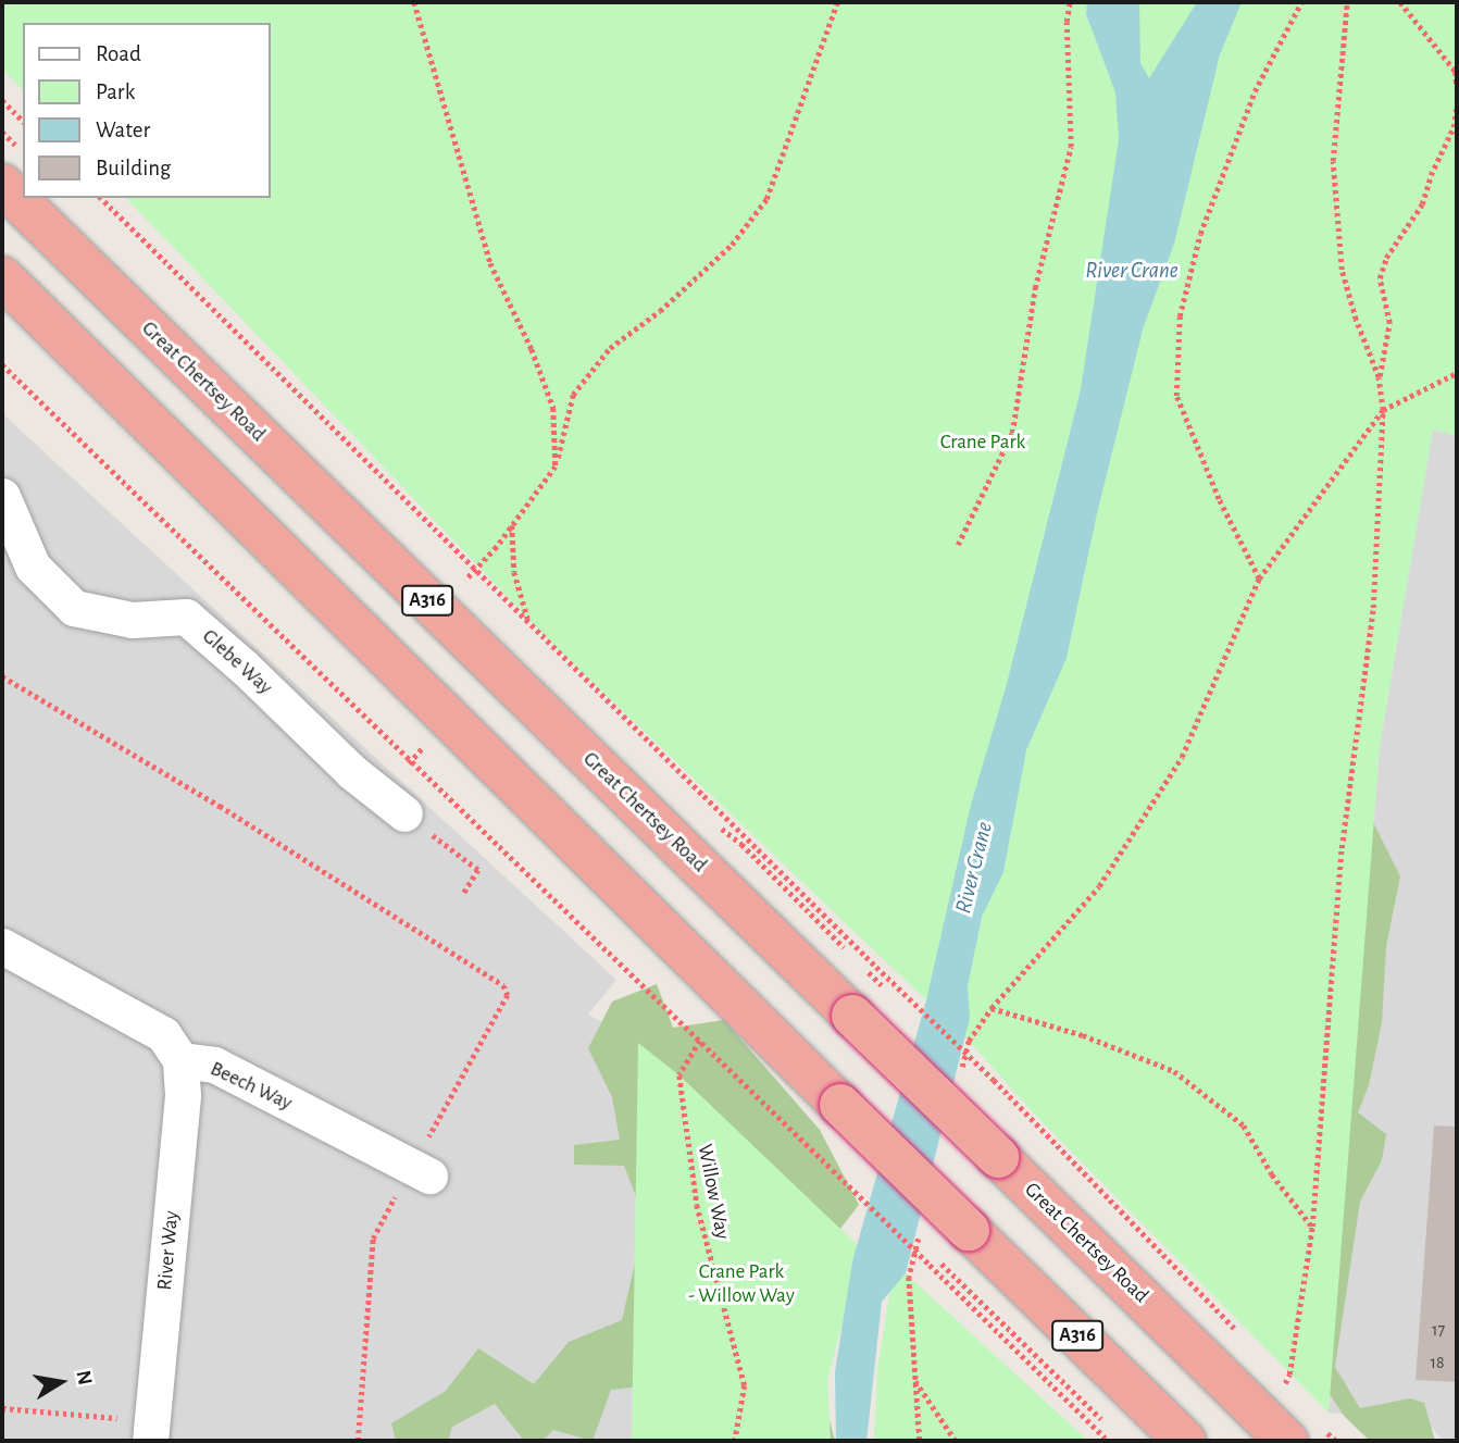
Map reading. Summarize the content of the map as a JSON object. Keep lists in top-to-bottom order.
{
  "streets": {
    "highway": ["Great Chertsey Road", "A316"],
    "street": ["Glebe Way", "Beech Way", "River Way"],
    "path": ["Willow Way"]
  },
  "crossings": [
    ["Beech Way", "River Way"]
  ],
  "water": ["River Crane"],
  "parks": ["Crane Park", "Crane Park - Willow Way"],
  "house_numbers": ["17", "18"],
  "legend": [
    "Road",
    "Park",
    "Water",
    "Building"
  ],
  "north": "right"
}
